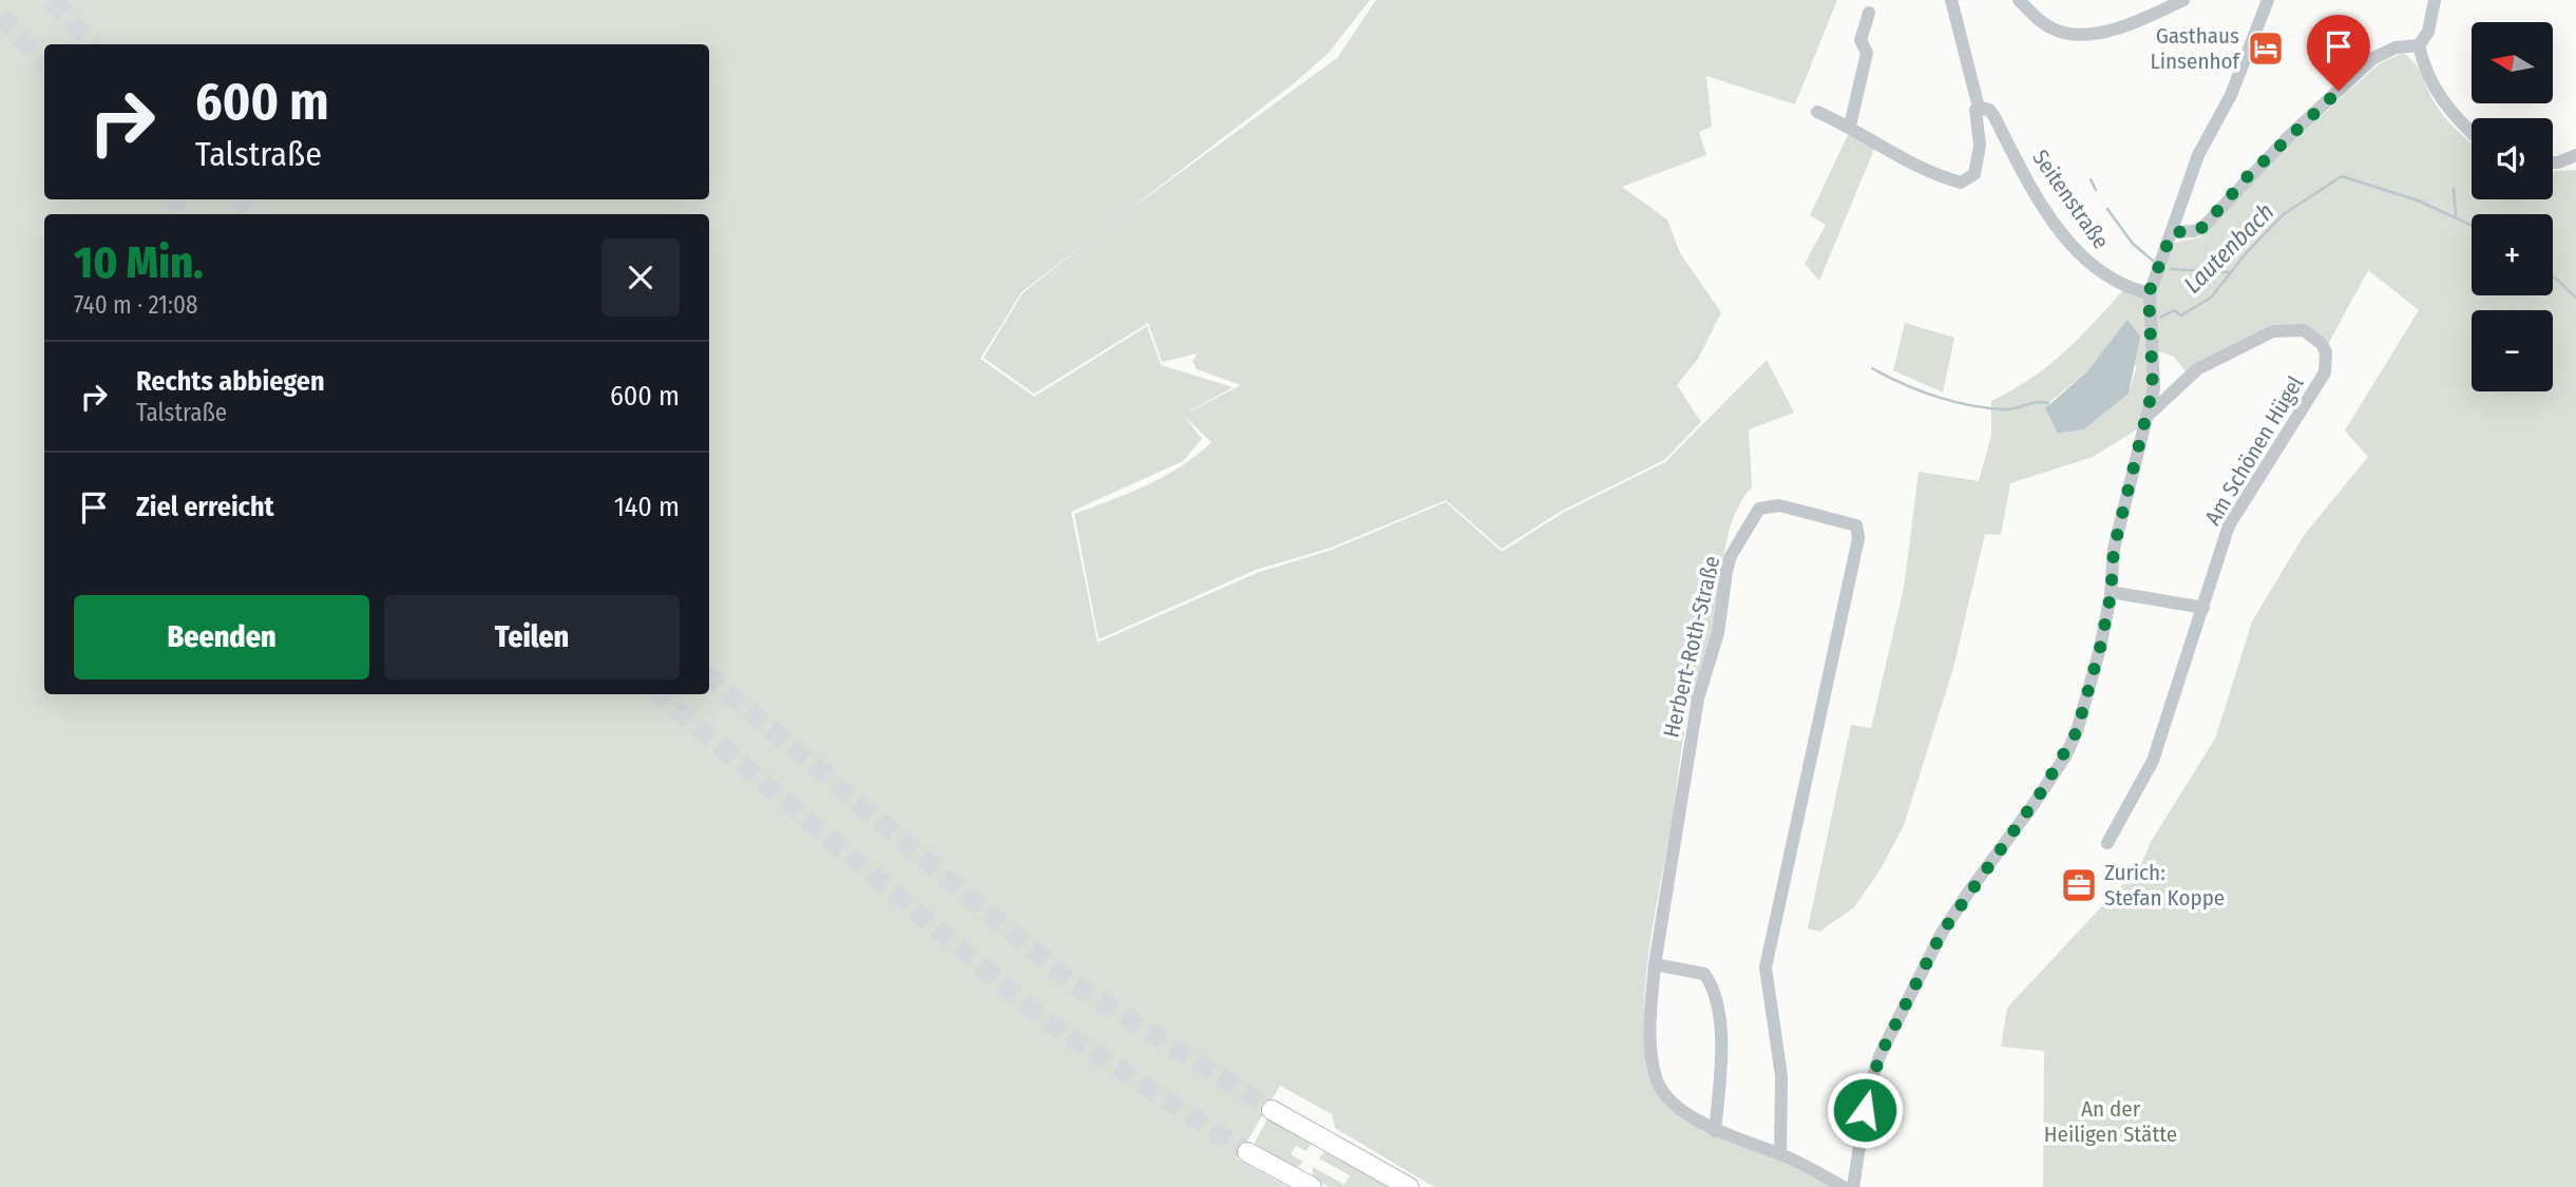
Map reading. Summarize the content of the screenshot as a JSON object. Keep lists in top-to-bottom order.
{
  "streets": {
    "street": ["Seitenstraße", "Am Schönen Hügel", "Herbert-Roth-Straße"]
  },
  "water": ["Lautenbach"],
  "parks": ["An der Heiligen Stätte"],
  "places": {
    "hotel": ["Gasthaus Linsenhof"],
    "office": ["Zurich: Stefan Koppe"]
  },
  "north": "left",
  "page": {
    "map_buttons": ["+", "−"],
    "turn": ["600 m", "Talstraße"],
    "heading": ["10 Min.", "740 m · 21:08"],
    "list": [
      {
        "name": "Rechts abbiegen",
        "note": "Talstraße",
        "value": "600 m"
      },
      {
        "name": "Ziel erreicht",
        "value": "140 m"
      }
    ],
    "buttons": ["Beenden", "Teilen"]
  }
}
